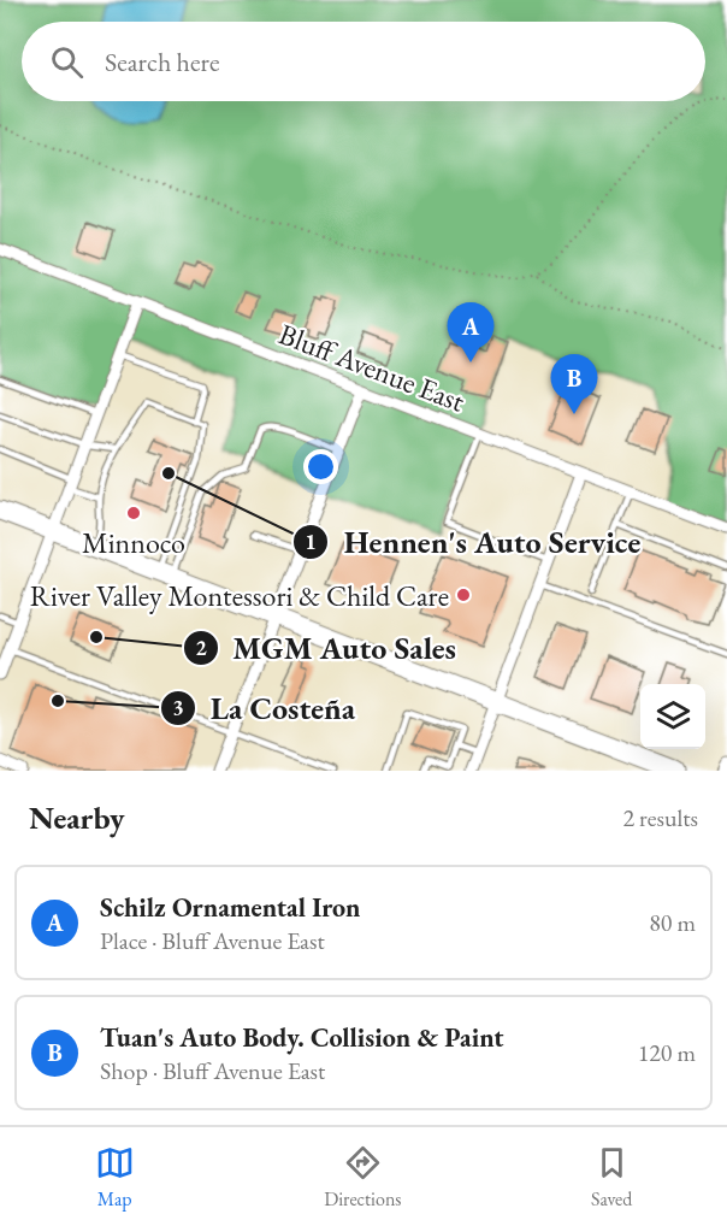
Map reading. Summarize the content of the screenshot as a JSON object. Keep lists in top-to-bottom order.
{
  "streets": {
    "street": ["Bluff Avenue East"]
  },
  "places": [
    "Hennen's Auto Service",
    "Minnoco",
    "River Valley Montessori & Child Care",
    "MGM Auto Sales",
    "La Costeña"
  ],
  "page": {
    "search": "Search here",
    "pins": ["A", "B"],
    "heading": ["Nearby", "2 results"],
    "list": [
      {
        "mark": "A",
        "name": "Schilz Ornamental Iron",
        "note": "Place · Bluff Avenue East",
        "value": "80 m"
      },
      {
        "mark": "B",
        "name": "Tuan's Auto Body. Collision & Paint",
        "note": "Shop · Bluff Avenue East",
        "value": "120 m"
      }
    ],
    "nav": ["Map", "Directions", "Saved"]
  }
}
